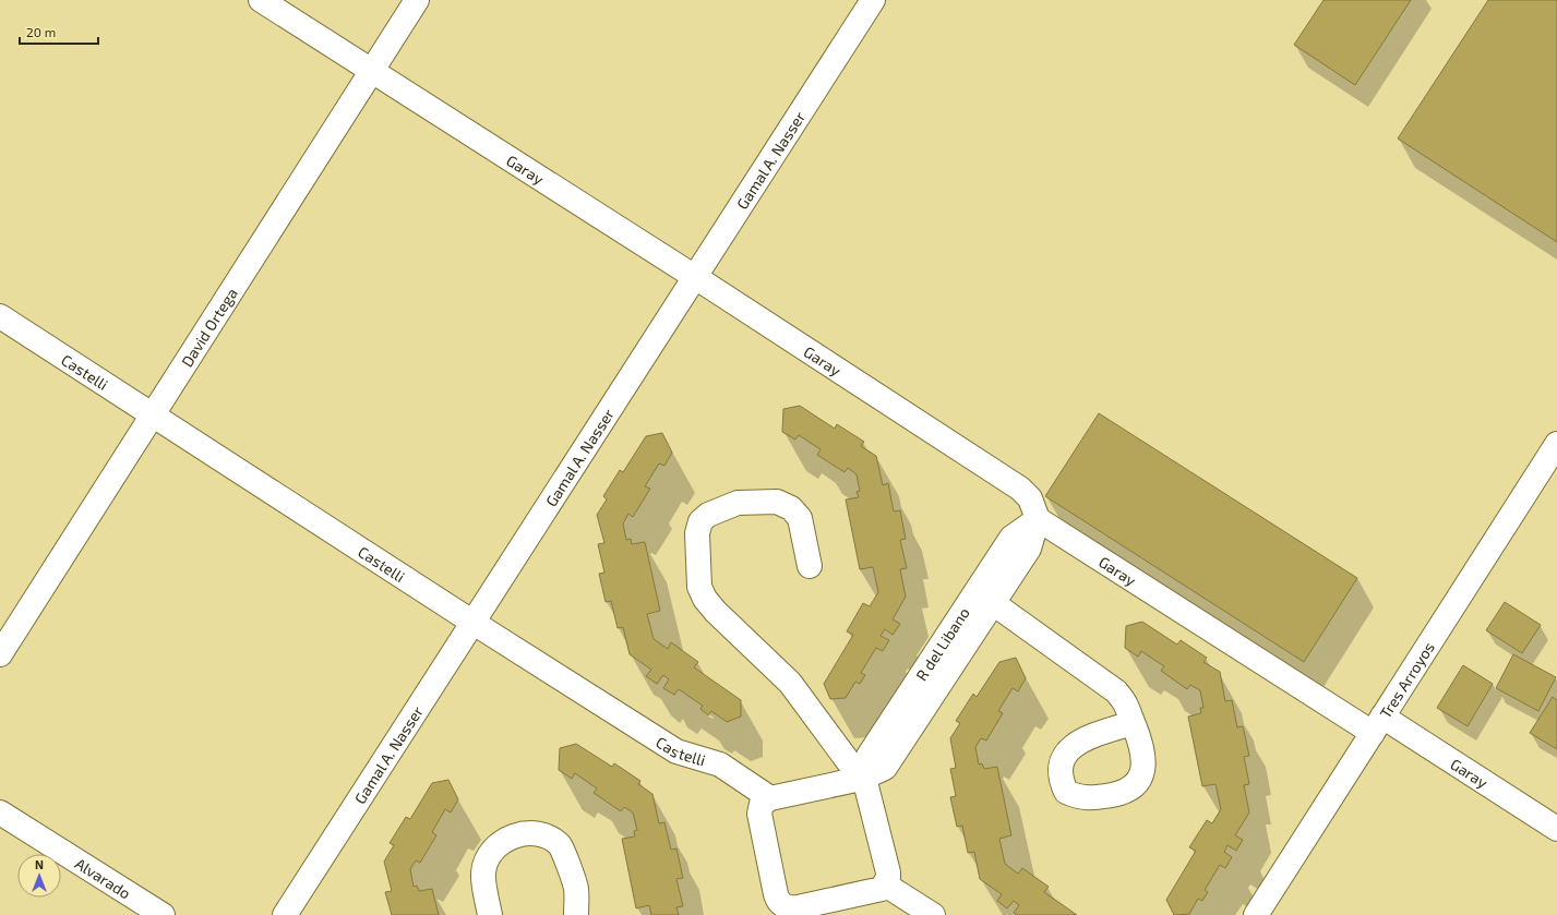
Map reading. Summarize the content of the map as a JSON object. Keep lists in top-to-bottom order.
{
  "streets": {
    "street": [
      "Gamal A. Nasser",
      "Garay",
      "David Ortega",
      "Castelli",
      "R del Libano",
      "Tres Arroyos",
      "Alvarado"
    ]
  },
  "crossings": [
    ["Gamal A. Nasser", "Garay"],
    ["Gamal A. Nasser", "Castelli"],
    ["Garay", "David Ortega"],
    ["Garay", "R del Libano"],
    ["Garay", "Tres Arroyos"],
    ["David Ortega", "Castelli"]
  ],
  "scale_bar": "20 m",
  "north": "top"
}
